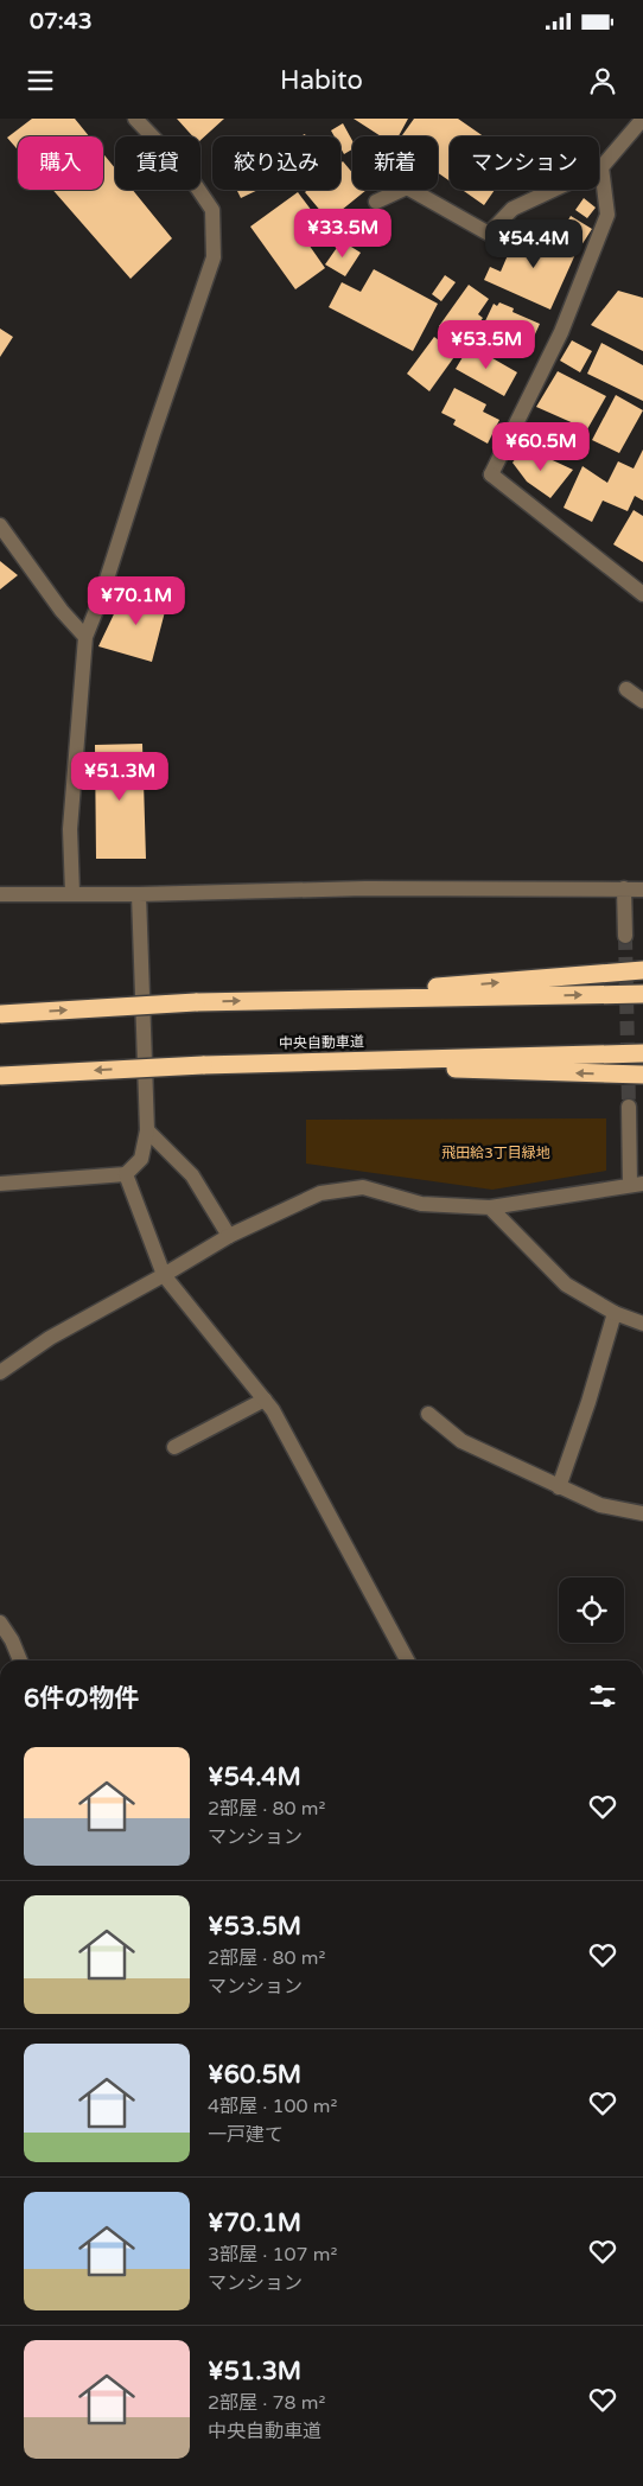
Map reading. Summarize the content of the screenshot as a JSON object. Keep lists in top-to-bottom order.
{
  "streets": {
    "highway": ["中央自動車道"]
  },
  "parks": ["飛田給3丁目緑地"],
  "page": {
    "status": "07:43",
    "header": "Habito",
    "chip": [
      "購入",
      "賃貸",
      "絞り込み",
      "新着",
      "マンション"
    ],
    "price": [
      "¥33.5M",
      "¥54.4M",
      "¥53.5M",
      "¥60.5M",
      "¥70.1M",
      "¥51.3M"
    ],
    "heading": "6件の物件",
    "list": [
      {
        "name": "¥54.4M",
        "note": "2部屋 · 80 m² · マンション"
      },
      {
        "name": "¥53.5M",
        "note": "2部屋 · 80 m² · マンション"
      },
      {
        "name": "¥60.5M",
        "note": "4部屋 · 100 m² · 一戸建て"
      },
      {
        "name": "¥70.1M",
        "note": "3部屋 · 107 m² · マンション"
      },
      {
        "name": "¥51.3M",
        "note": "2部屋 · 78 m² · 中央自動車道"
      }
    ]
  }
}
